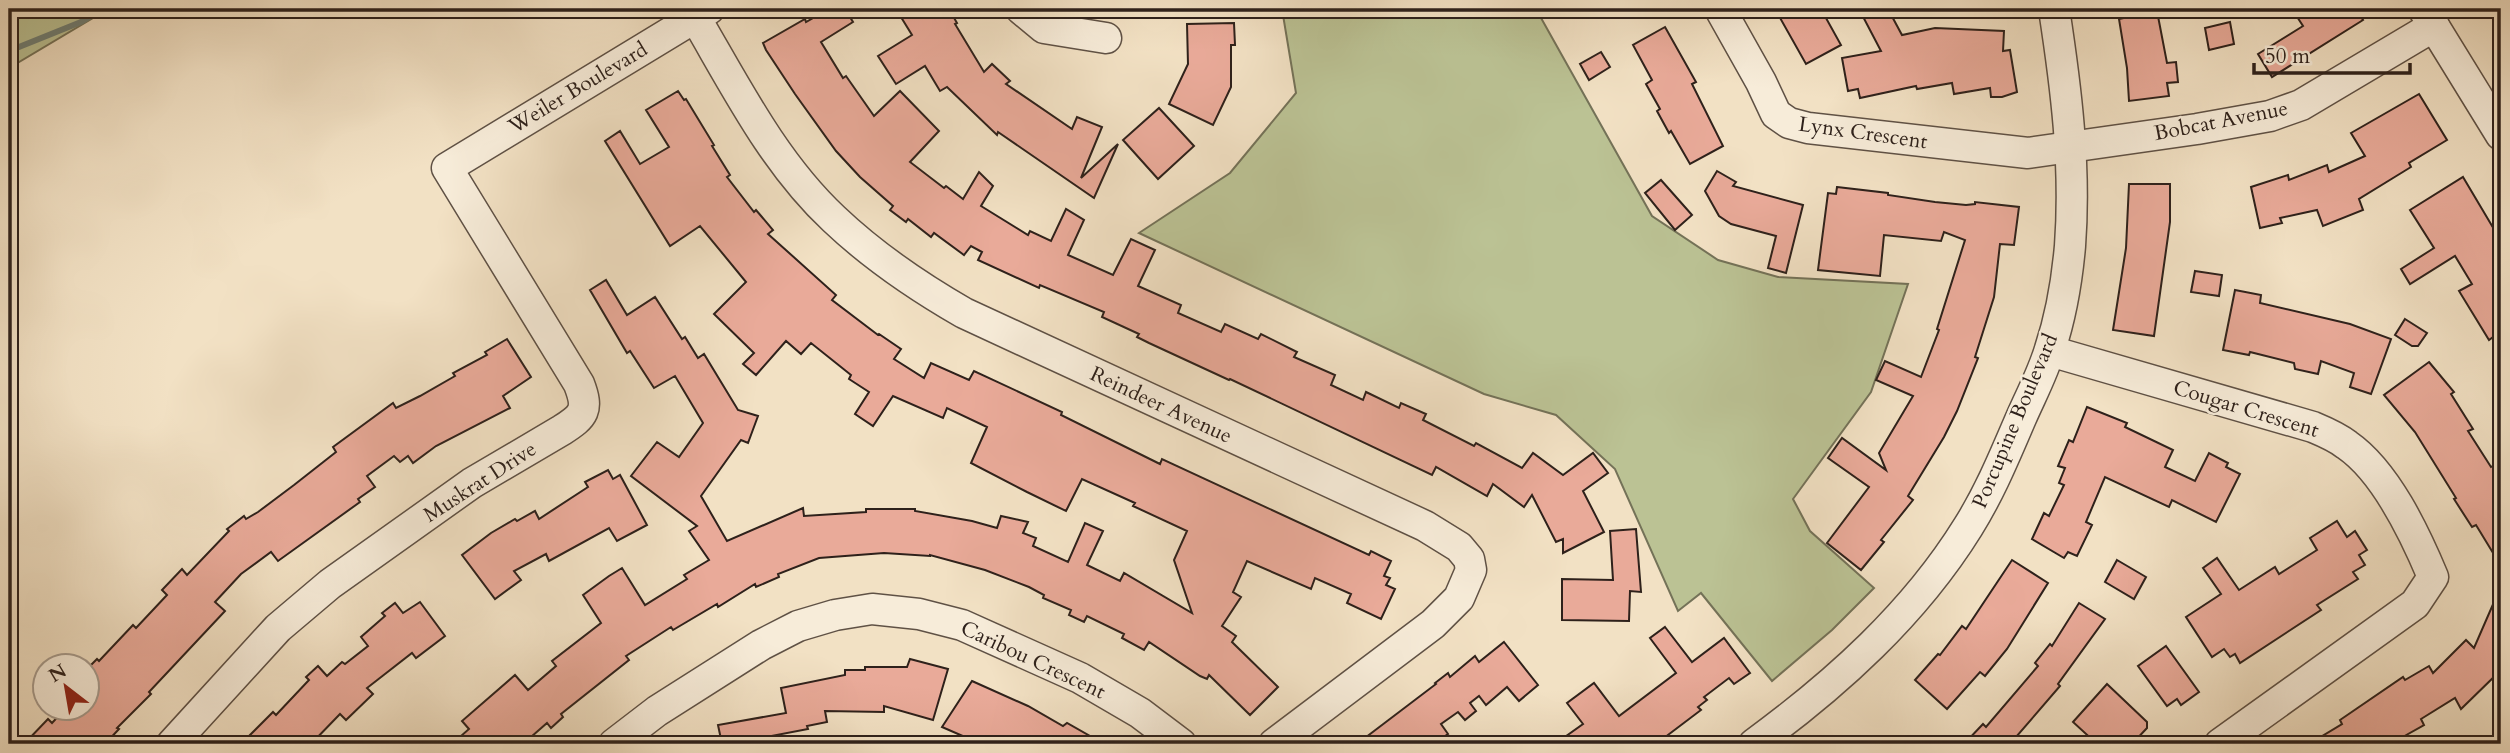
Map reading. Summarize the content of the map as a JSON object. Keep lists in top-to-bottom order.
{
  "streets": {
    "street": [
      "Weiler Boulevard",
      "Bobcat Avenue",
      "Lynx Crescent",
      "Reindeer Avenue",
      "Cougar Crescent",
      "Porcupine Boulevard",
      "Muskrat Drive",
      "Caribou Crescent"
    ]
  },
  "crossings": [
    ["Weiler Boulevard", "Reindeer Avenue"],
    ["Weiler Boulevard", "Muskrat Drive"],
    ["Bobcat Avenue", "Lynx Crescent"],
    ["Bobcat Avenue", "Porcupine Boulevard"],
    ["Lynx Crescent", "Porcupine Boulevard"],
    ["Cougar Crescent", "Porcupine Boulevard"]
  ],
  "scale_bar": "50 m",
  "north": "top left"
}
